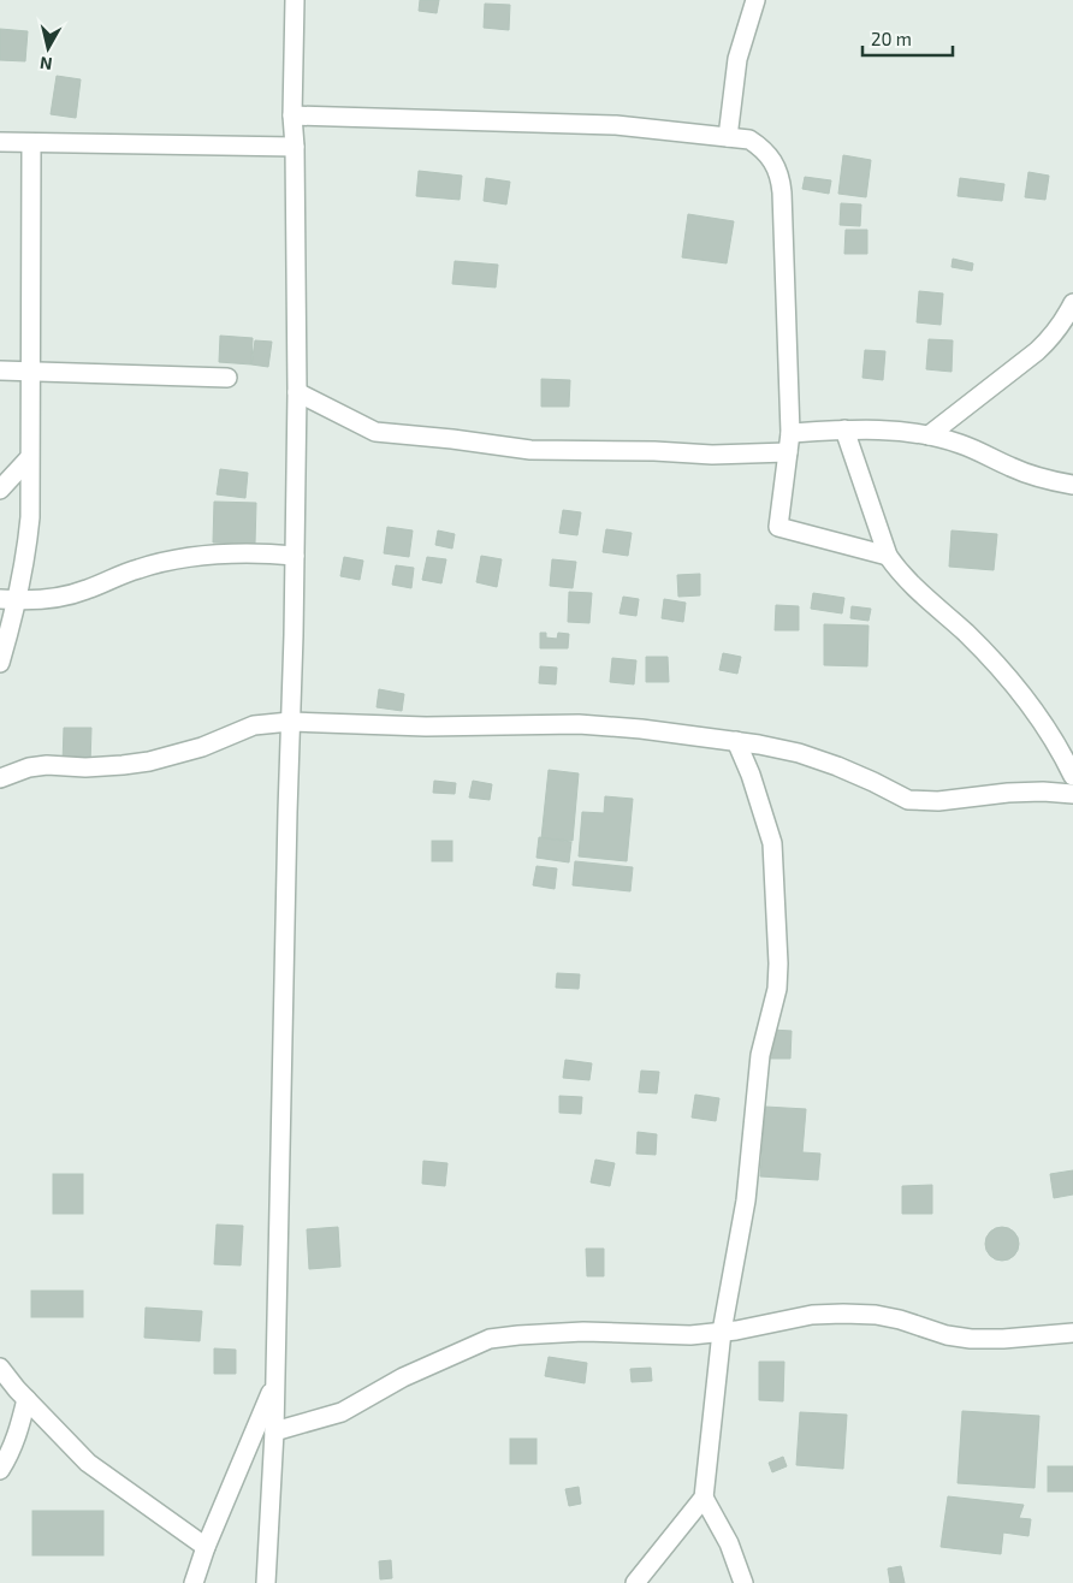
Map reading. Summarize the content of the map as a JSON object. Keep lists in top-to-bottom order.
{
  "scale_bar": "20 m",
  "north": "bottom"
}
